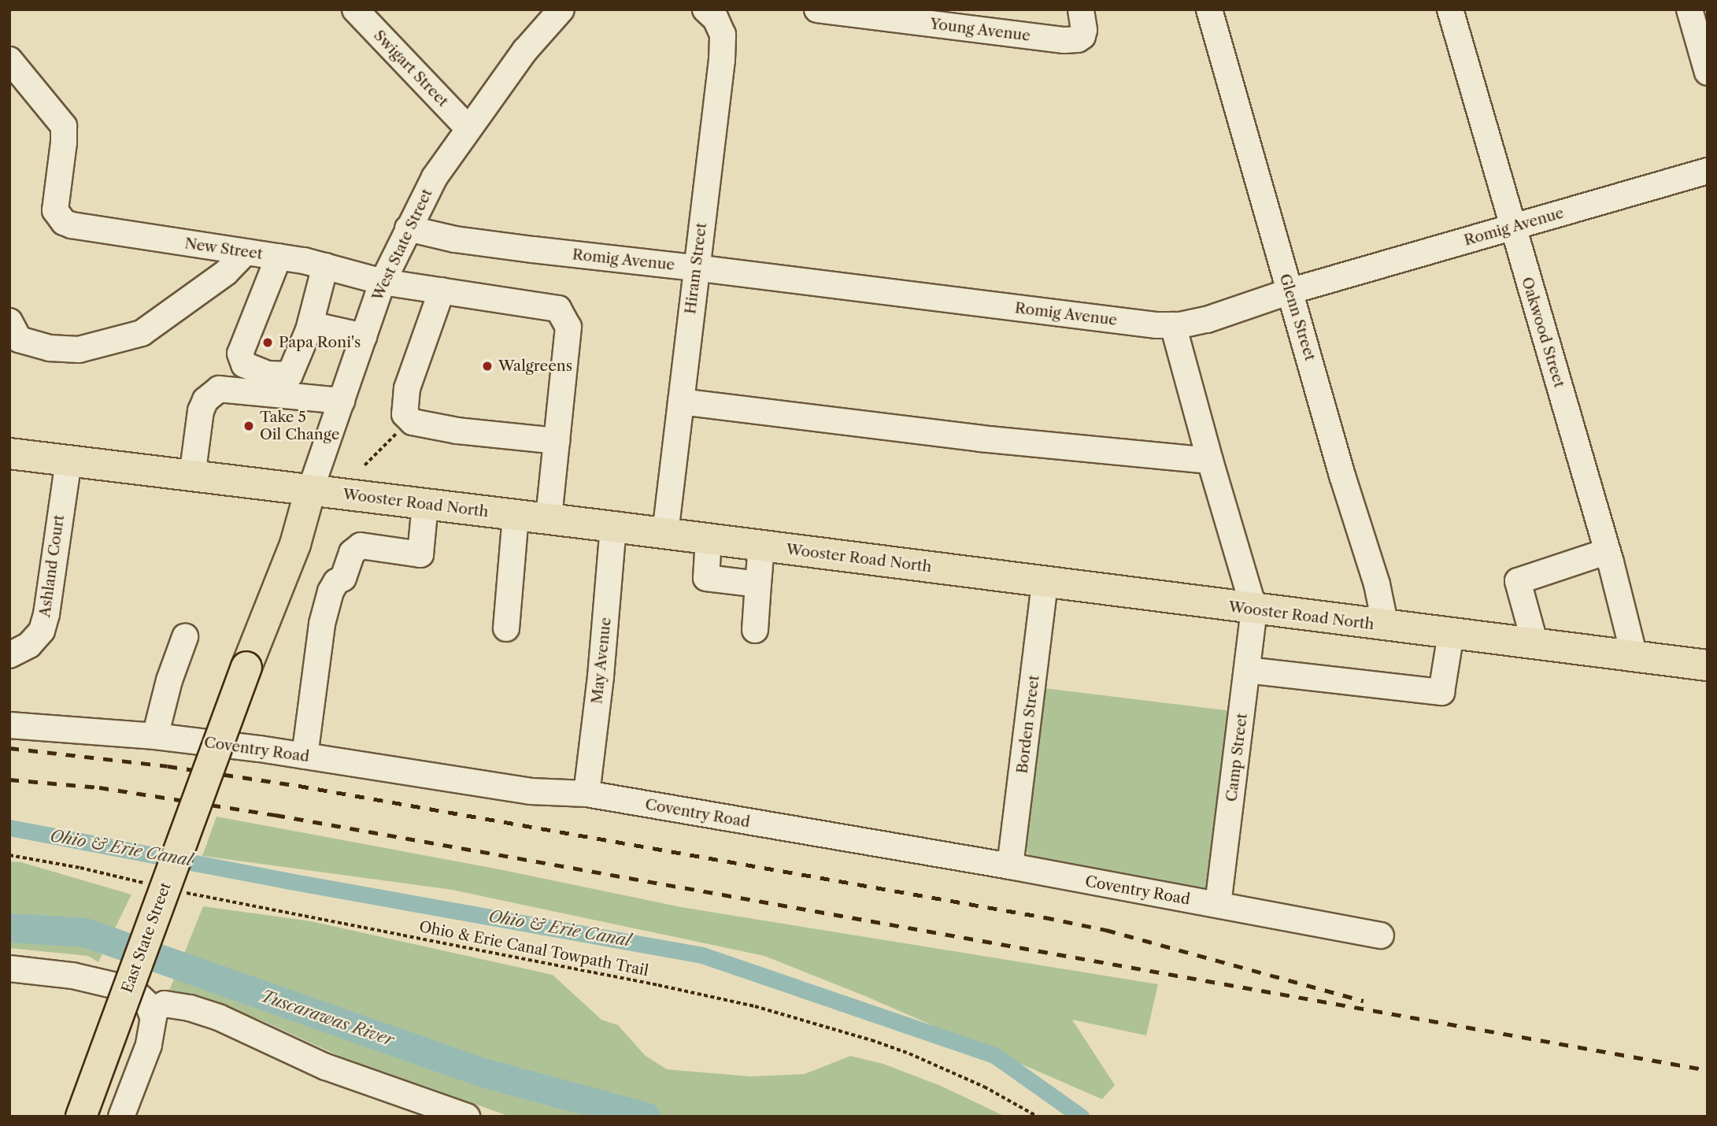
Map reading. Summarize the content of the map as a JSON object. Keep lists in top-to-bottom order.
{
  "streets": {
    "main road": ["West State Street", "Wooster Road North", "East State Street"],
    "street": [
      "Young Avenue",
      "Swigart Street",
      "Romig Avenue",
      "New Street",
      "Hiram Street",
      "Glenn Street",
      "Oakwood Street",
      "Ashland Court",
      "May Avenue",
      "Borden Street",
      "Coventry Road",
      "Camp Street"
    ],
    "path": ["Ohio & Erie Canal Towpath Trail"]
  },
  "crossings": [
    ["Swigart Street", "West State Street"],
    ["Romig Avenue", "West State Street"],
    ["Romig Avenue", "Hiram Street"],
    ["Romig Avenue", "Glenn Street"],
    ["Romig Avenue", "Oakwood Street"],
    ["West State Street", "New Street"],
    ["West State Street", "Wooster Road North"],
    ["West State Street", "East State Street"],
    ["Hiram Street", "Wooster Road North"],
    ["Glenn Street", "Wooster Road North"],
    ["Oakwood Street", "Wooster Road North"],
    ["Wooster Road North", "Ashland Court"],
    ["Wooster Road North", "May Avenue"],
    ["Wooster Road North", "Borden Street"],
    ["Wooster Road North", "Camp Street"],
    ["May Avenue", "Coventry Road"],
    ["Borden Street", "Coventry Road"],
    ["Coventry Road", "Camp Street"]
  ],
  "water": ["Ohio & Erie Canal", "Tuscarawas River"],
  "places": ["Papa Roni's", "Walgreens", "Take 5 Oil Change"]
}
